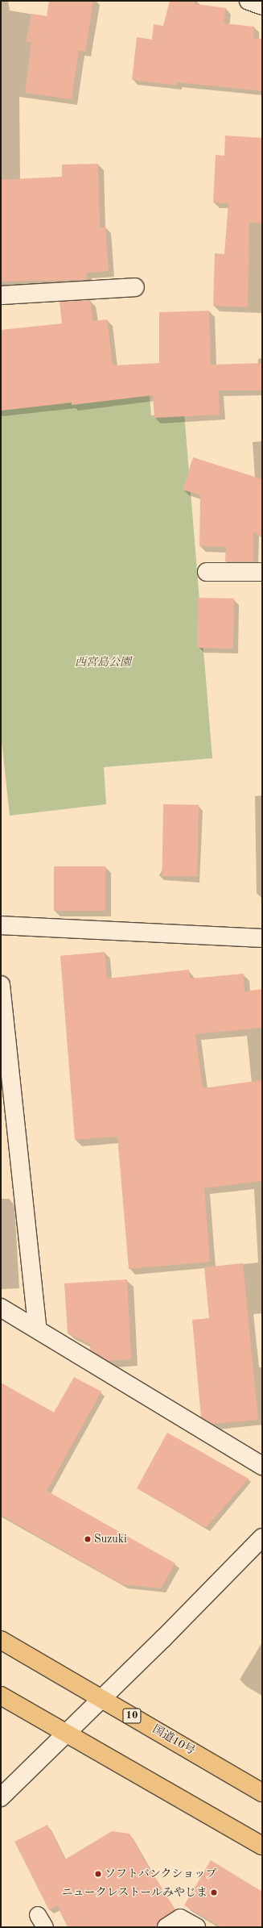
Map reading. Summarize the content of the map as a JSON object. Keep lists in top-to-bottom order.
{
  "streets": {
    "highway": ["10", "国道10号"]
  },
  "parks": ["西宮島公園"],
  "places": ["Suzuki", "ソフトバンクショップ", "ニュークレストールみやじま"]
}
